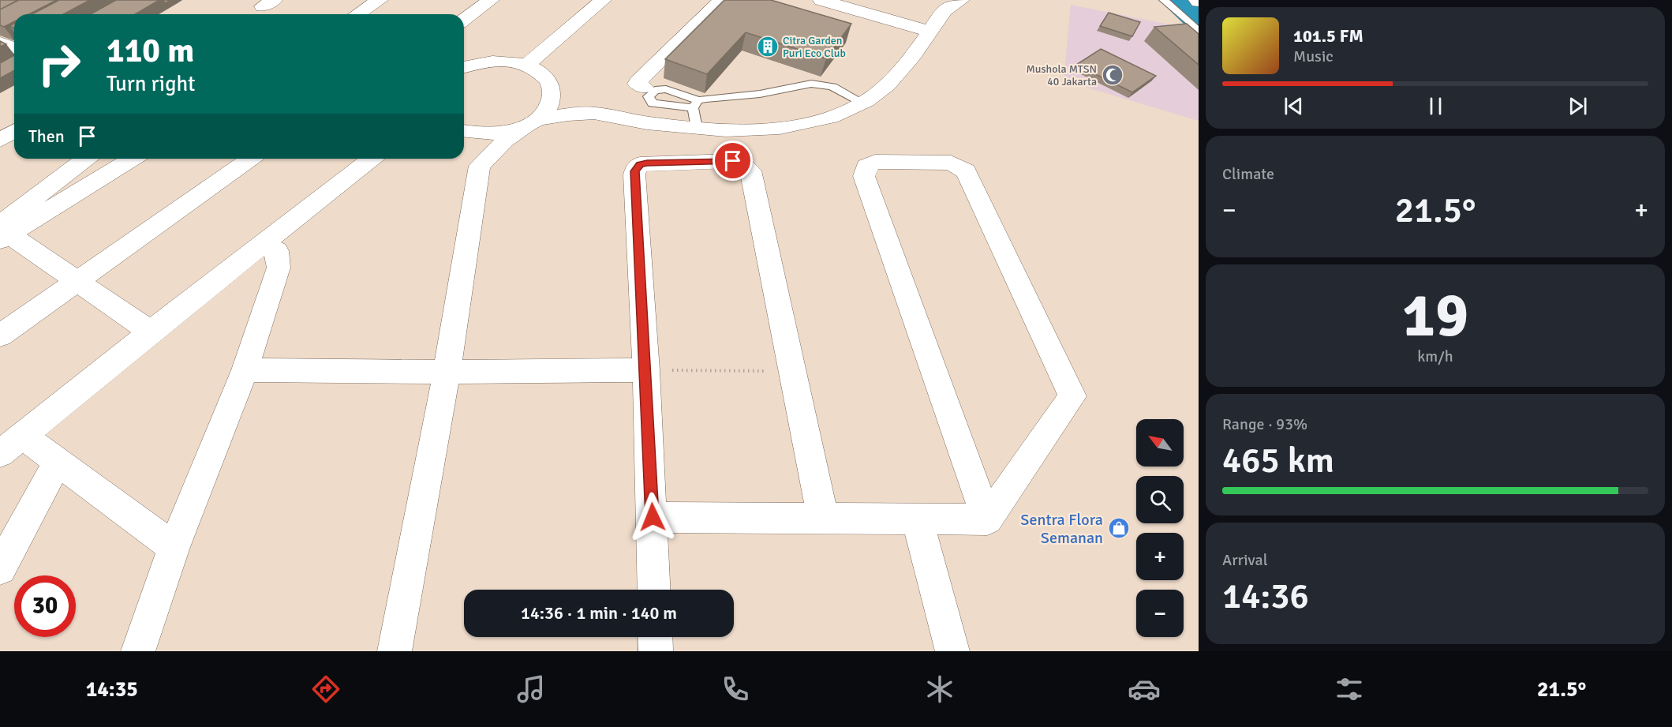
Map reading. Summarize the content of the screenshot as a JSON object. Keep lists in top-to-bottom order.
{
  "places": {
    "building": ["Citra Garden Puri Eco Club"],
    "mosque": ["Mushola MTSN 40 Jakarta"],
    "shop": ["Sentra Flora Semanan"]
  },
  "north": "top left",
  "page": {
    "turn": ["110 m", "Turn right"],
    "song": ["101.5 FM", "Music"],
    "then": "Then",
    "tile": [
      "Climate",
      ["19", "km/h"],
      ["Range · 93%", "465 km"],
      ["Arrival", "14:36"]
    ],
    "heat": ["−", "21.5°", "+"],
    "map_buttons": ["+", "−"],
    "limit": "30",
    "trip": "14:36 · 1 min · 140 m",
    "tabs": ["14:35", "21.5°"]
  }
}
